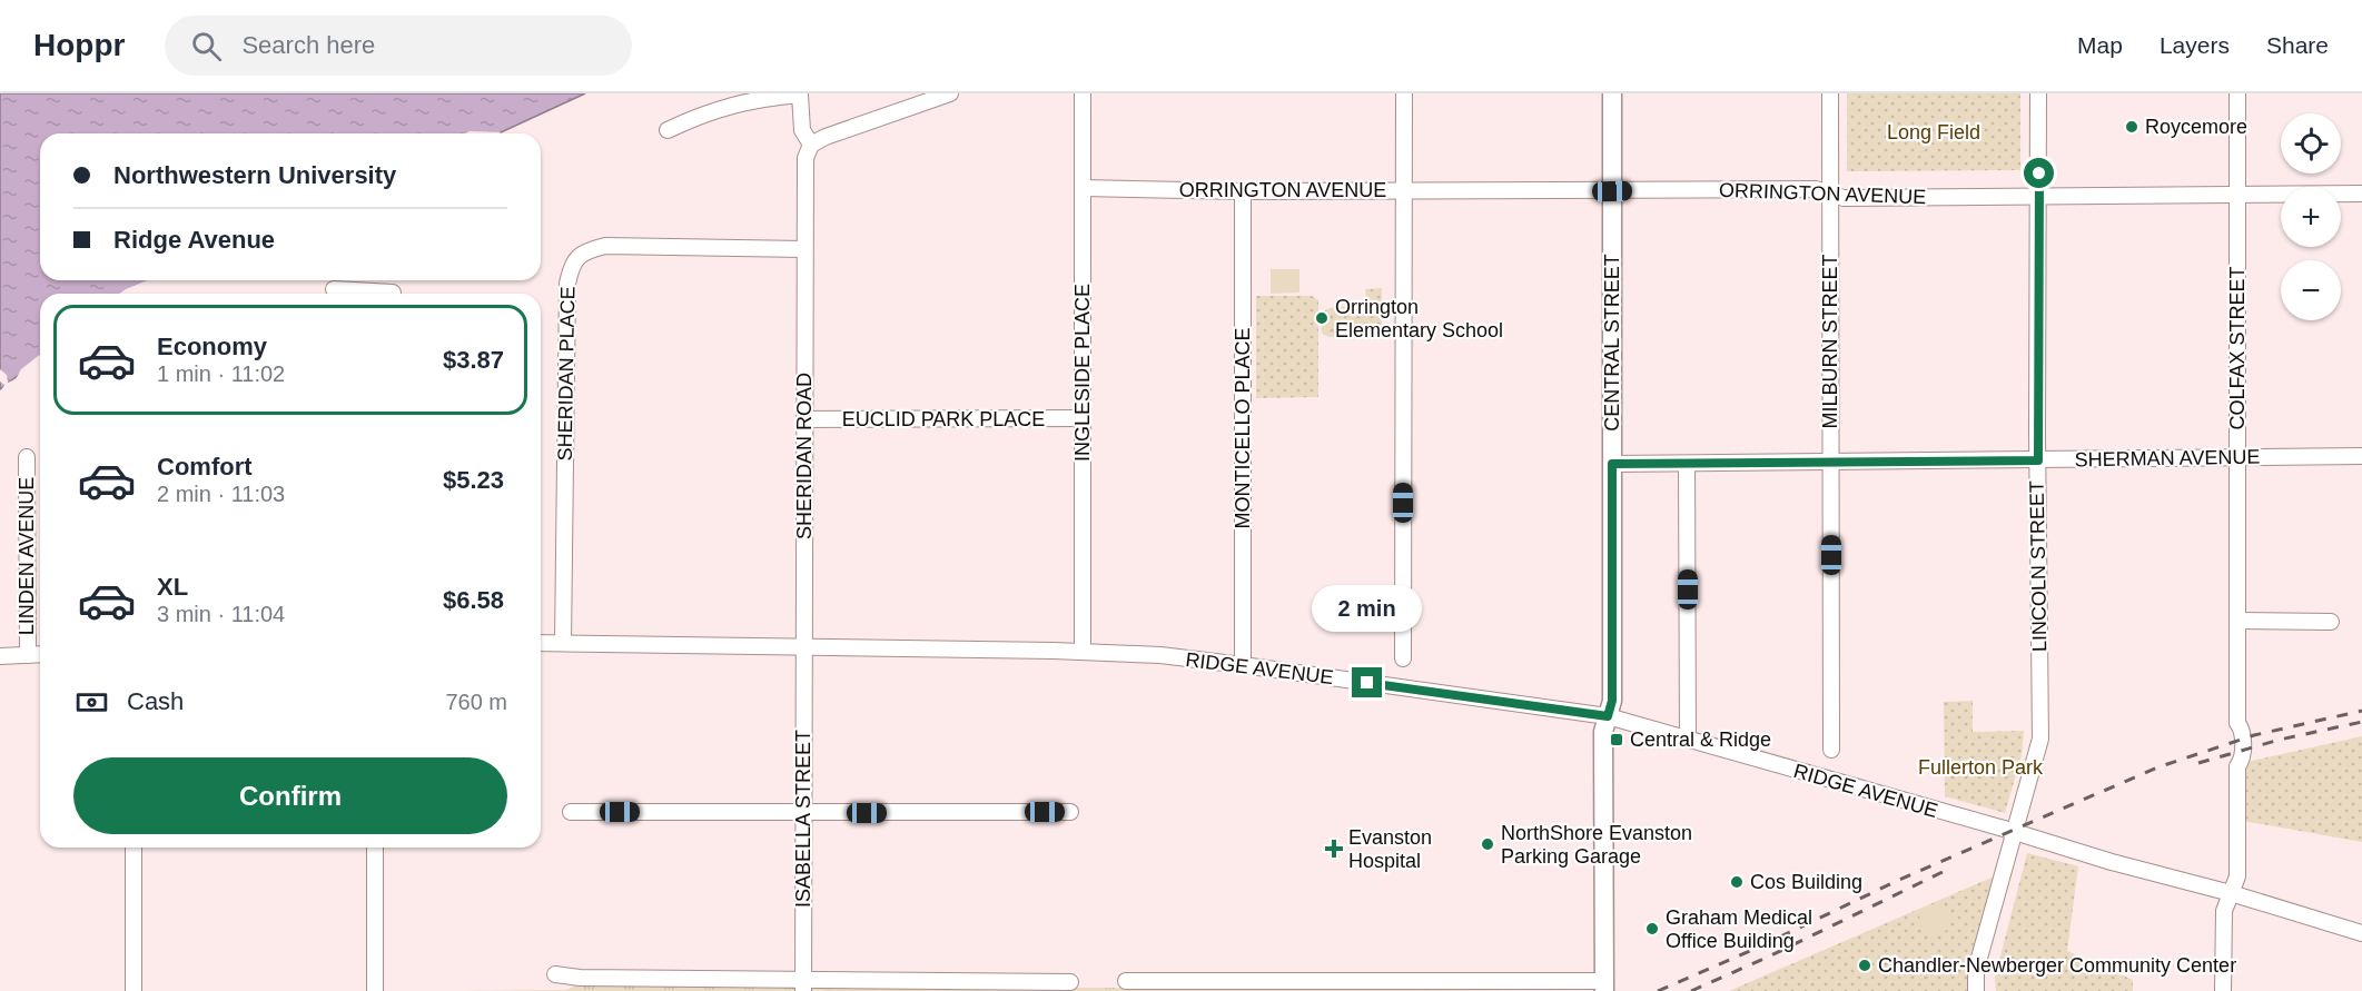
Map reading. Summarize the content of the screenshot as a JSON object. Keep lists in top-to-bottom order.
{
  "streets": {
    "main road": ["CENTRAL STREET"],
    "street": [
      "ORRINGTON AVENUE",
      "MILBURN STREET",
      "COLFAX STREET",
      "INGLESIDE PLACE",
      "SHERIDAN PLACE",
      "EUCLID PARK PLACE",
      "MONTICELLO PLACE",
      "SHERIDAN ROAD",
      "SHERMAN AVENUE",
      "LINDEN AVENUE",
      "LINCOLN STREET",
      "RIDGE AVENUE",
      "ISABELLA STREET"
    ]
  },
  "crossings": [
    ["ORRINGTON AVENUE", "MILBURN STREET"],
    ["ORRINGTON AVENUE", "CENTRAL STREET"],
    ["ORRINGTON AVENUE", "COLFAX STREET"],
    ["ORRINGTON AVENUE", "INGLESIDE PLACE"],
    ["ORRINGTON AVENUE", "MONTICELLO PLACE"],
    ["ORRINGTON AVENUE", "LINCOLN STREET"],
    ["MILBURN STREET", "SHERMAN AVENUE"],
    ["CENTRAL STREET", "SHERMAN AVENUE"],
    ["CENTRAL STREET", "RIDGE AVENUE"],
    ["COLFAX STREET", "SHERMAN AVENUE"],
    ["COLFAX STREET", "RIDGE AVENUE"],
    ["INGLESIDE PLACE", "EUCLID PARK PLACE"],
    ["INGLESIDE PLACE", "RIDGE AVENUE"],
    ["SHERIDAN PLACE", "SHERIDAN ROAD"],
    ["EUCLID PARK PLACE", "SHERIDAN ROAD"],
    ["MONTICELLO PLACE", "RIDGE AVENUE"],
    ["SHERIDAN ROAD", "RIDGE AVENUE"],
    ["SHERIDAN ROAD", "ISABELLA STREET"],
    ["SHERMAN AVENUE", "LINCOLN STREET"],
    ["LINCOLN STREET", "RIDGE AVENUE"],
    ["RIDGE AVENUE", "ISABELLA STREET"]
  ],
  "parks": ["Long Field", "Fullerton Park"],
  "places": {
    "other": [
      "Roycemore",
      "Orrington Elementary School",
      "NorthShore Evanston Parking Garage",
      "Cos Building",
      "Graham Medical Office Building",
      "Chandler-Newberger Community Center"
    ],
    "transit": ["Central & Ridge"],
    "health": ["Evanston Hospital"]
  },
  "page": {
    "header": "Hoppr",
    "search": "Search here",
    "nav": ["Map", "Layers", "Share"],
    "map_buttons": ["+", "−"],
    "banner": ["Northwestern University", "Ridge Avenue"],
    "list": [
      {
        "name": "Economy",
        "note": "1 min · 11:02",
        "value": "$3.87"
      },
      {
        "name": "Comfort",
        "note": "2 min · 11:03",
        "value": "$5.23"
      },
      {
        "name": "XL",
        "note": "3 min · 11:04",
        "value": "$6.58"
      }
    ],
    "bubble": "2 min",
    "pay": ["Cash", "760 m"],
    "buttons": "Confirm"
  }
}
